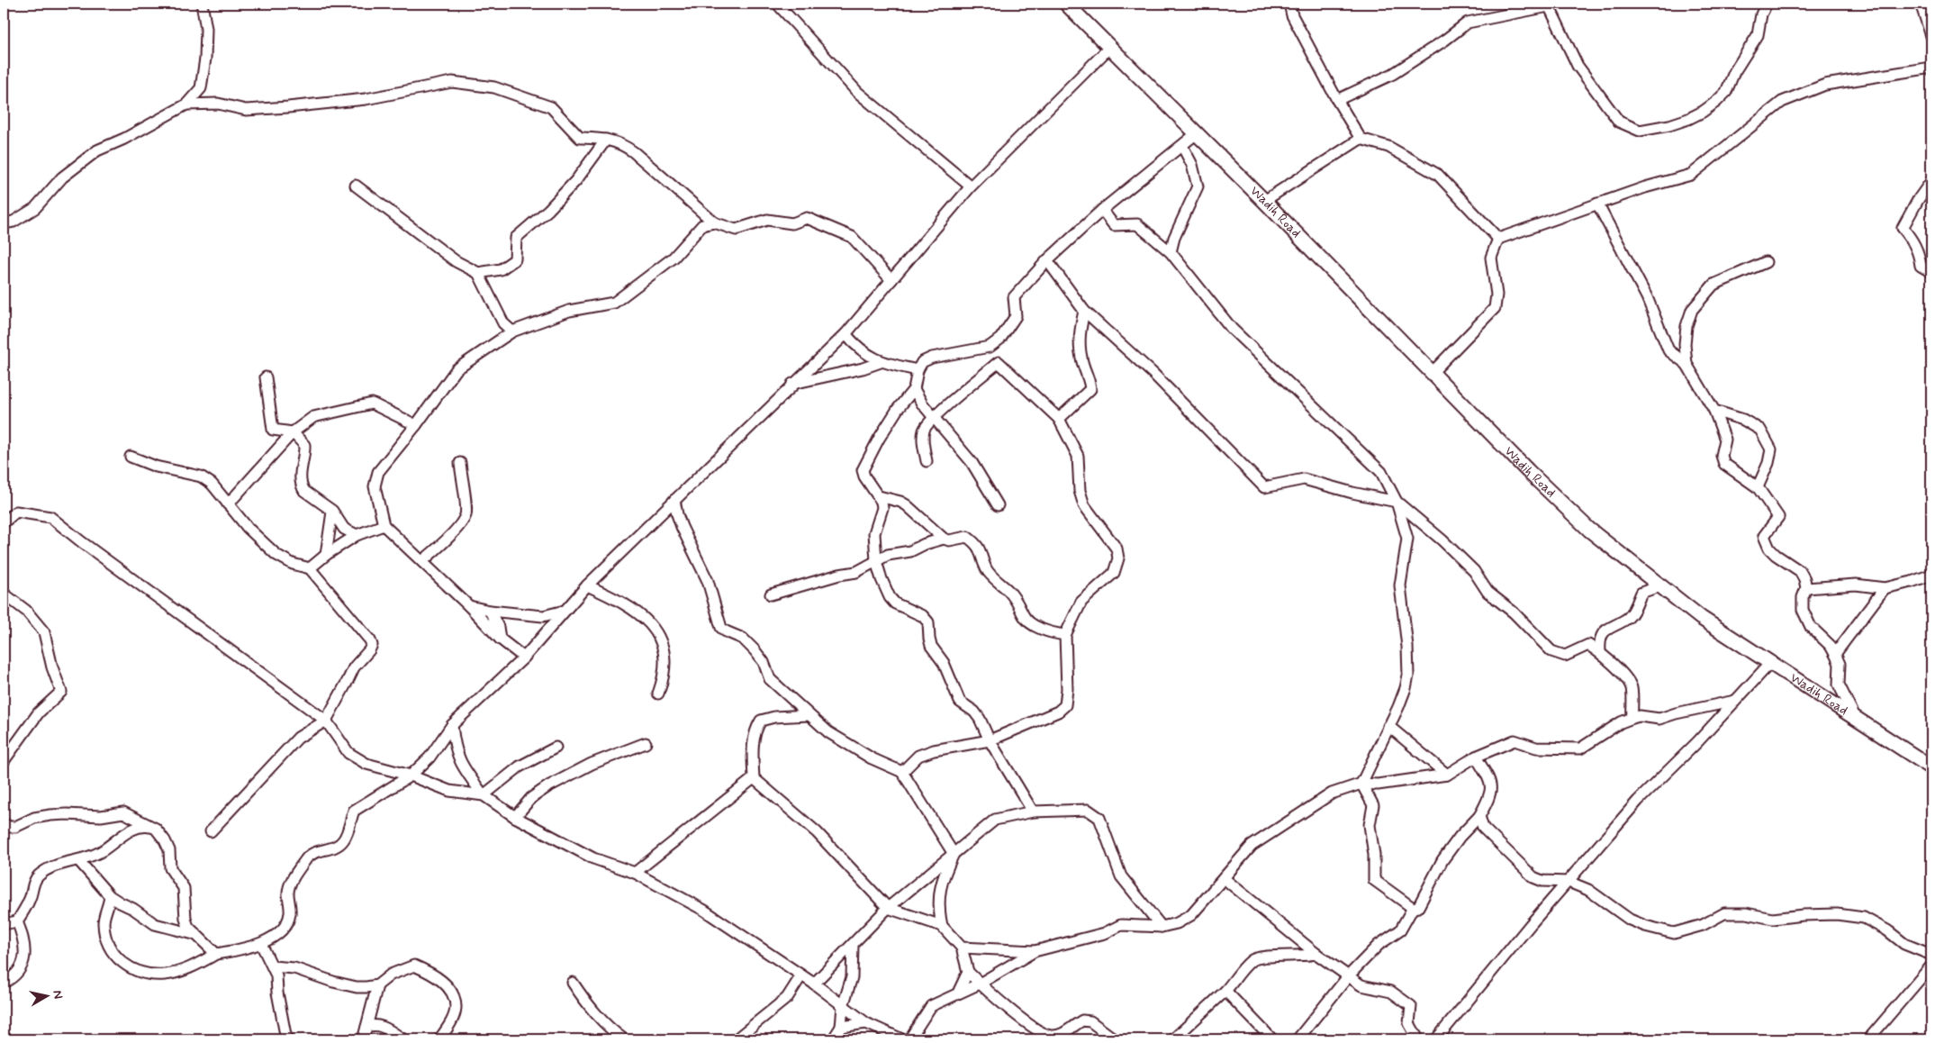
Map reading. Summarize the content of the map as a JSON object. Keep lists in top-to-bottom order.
{
  "streets": {
    "street": ["Wadih Road"]
  },
  "north": "right"
}
